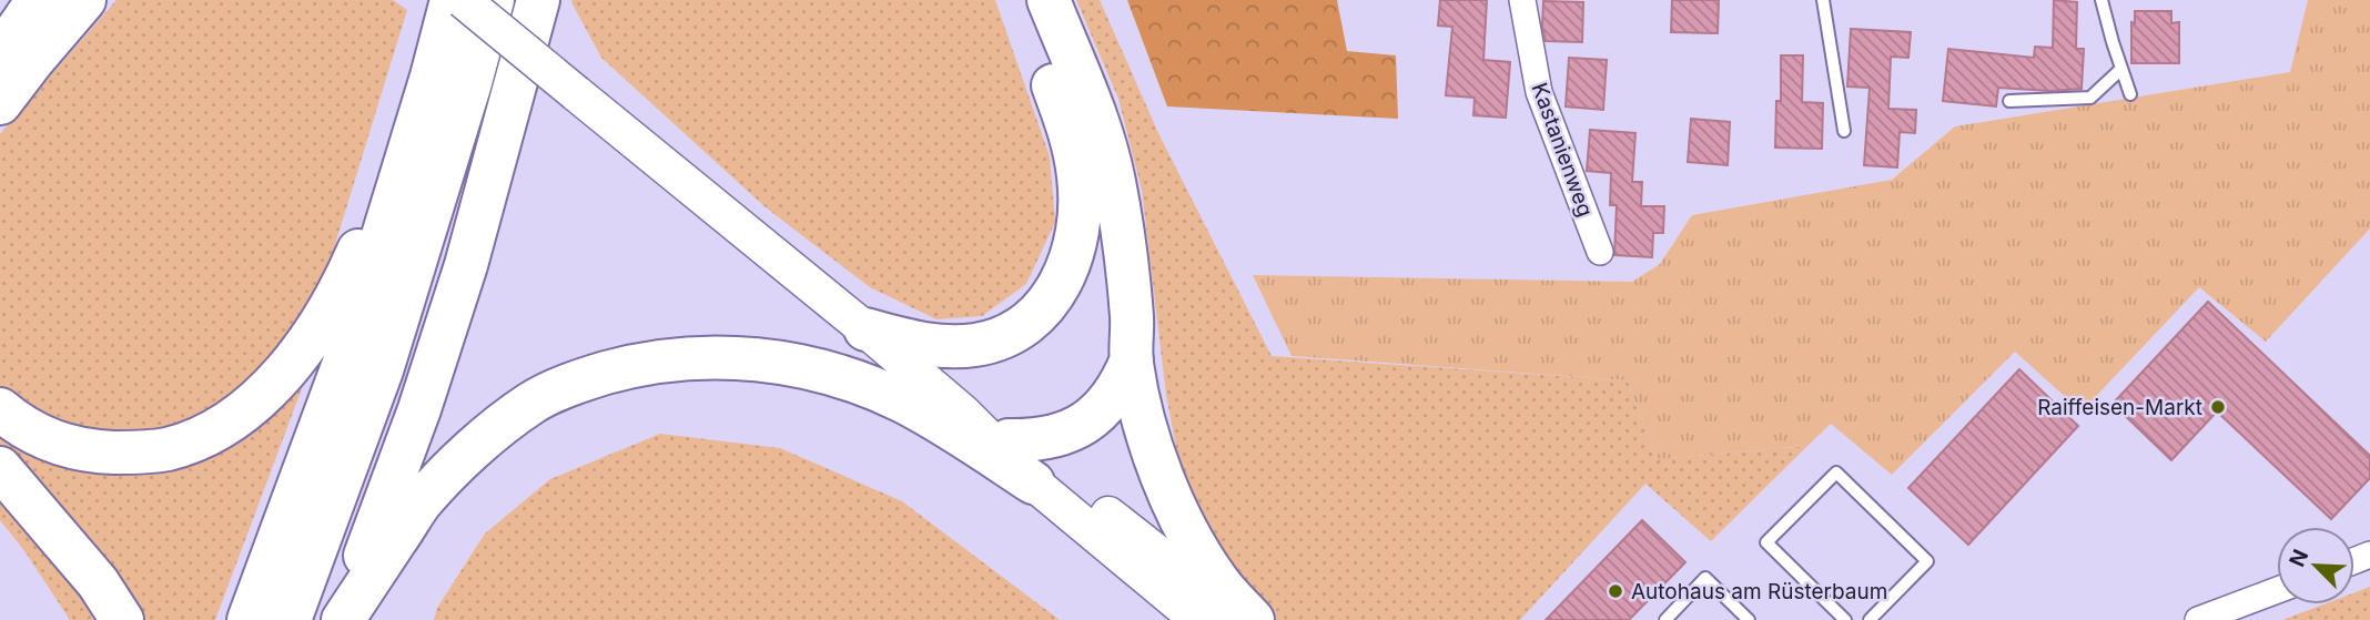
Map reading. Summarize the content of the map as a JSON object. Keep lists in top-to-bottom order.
{
  "streets": {
    "street": ["Kastanienweg"]
  },
  "places": ["Raiffeisen-Markt", "Autohaus am Rüsterbaum"],
  "north": "top left"
}
